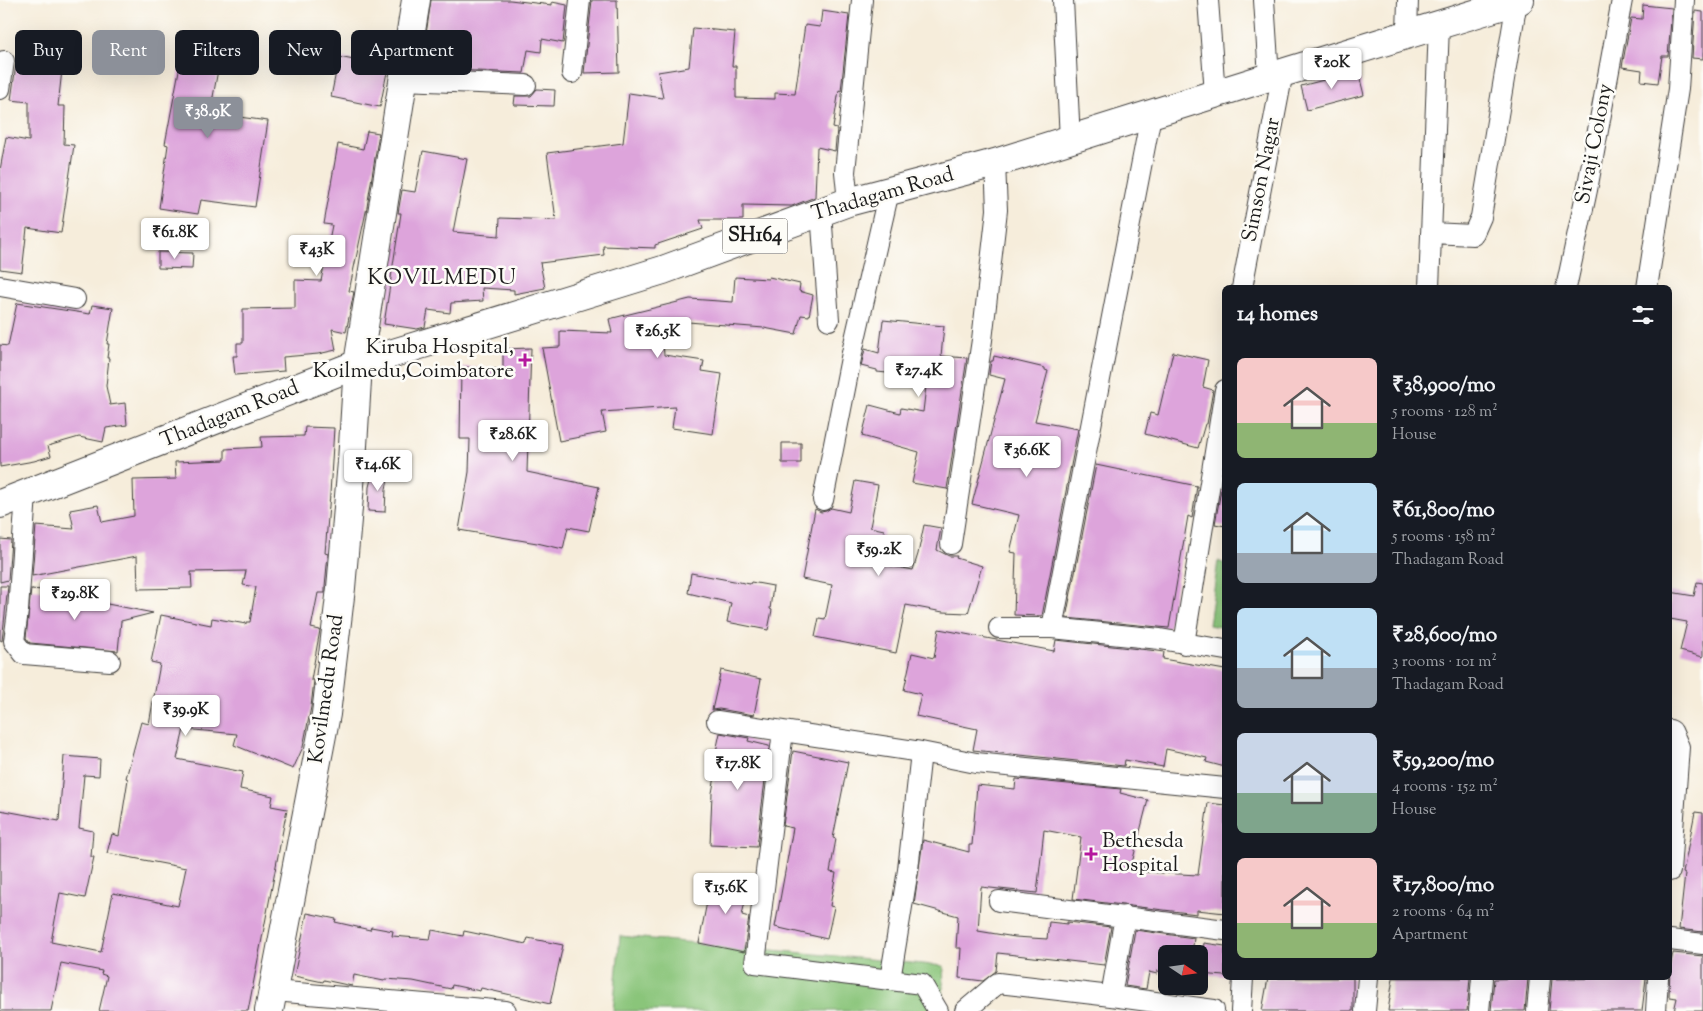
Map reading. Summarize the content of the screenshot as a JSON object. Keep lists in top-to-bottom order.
{
  "streets": {
    "main road": ["Thadagam Road", "SH164", "Kovilmedu Road"],
    "street": ["Sivaji Colony", "Simson Nagar"]
  },
  "crossings": [
    ["Simson Nagar", "Thadagam Road"],
    ["Thadagam Road", "Kovilmedu Road"]
  ],
  "districts": ["KOVILMEDU"],
  "places": {
    "health": ["Kiruba Hospital, Koilmedu,Coimbatore", "Bethesda Hospital"]
  },
  "north": "right",
  "page": {
    "chip": [
      "Buy",
      "Rent",
      "Filters",
      "New",
      "Apartment"
    ],
    "price": [
      "₹20K",
      "₹38.9K",
      "₹61.8K",
      "₹43K",
      "₹26.5K",
      "₹27.4K",
      "₹28.6K",
      "₹36.6K",
      "₹14.6K",
      "₹59.2K",
      "₹29.8K",
      "₹39.9K",
      "₹17.8K",
      "₹15.6K"
    ],
    "heading": "14 homes",
    "list": [
      {
        "name": "₹38,900/mo",
        "note": "5 rooms · 128 m² · House"
      },
      {
        "name": "₹61,800/mo",
        "note": "5 rooms · 158 m² · Thadagam Road"
      },
      {
        "name": "₹28,600/mo",
        "note": "3 rooms · 101 m² · Thadagam Road"
      },
      {
        "name": "₹59,200/mo",
        "note": "4 rooms · 152 m² · House"
      },
      {
        "name": "₹17,800/mo",
        "note": "2 rooms · 64 m² · Apartment"
      }
    ]
  }
}
